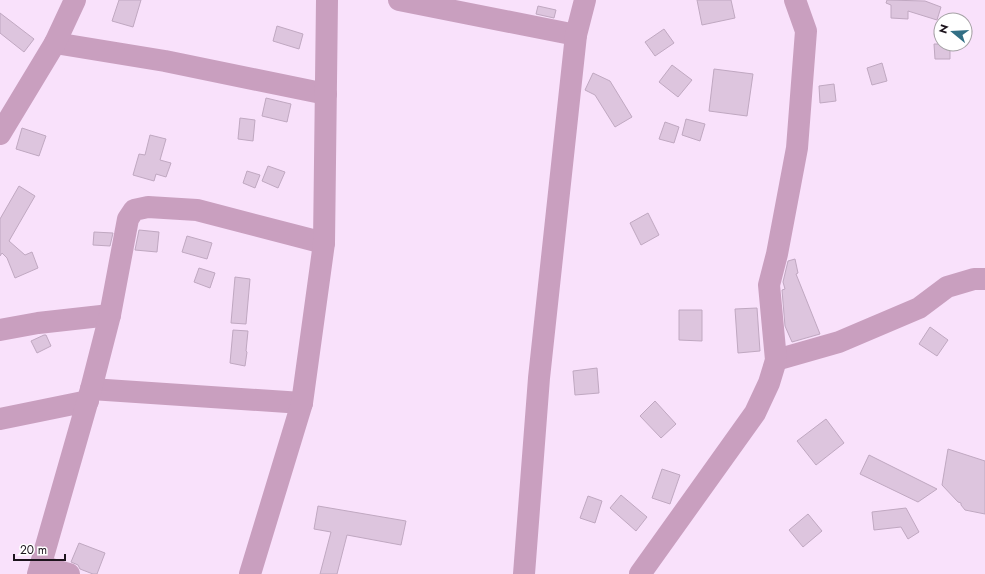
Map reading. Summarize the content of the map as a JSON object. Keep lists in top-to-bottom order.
{
  "scale_bar": "20 m",
  "north": "left"
}
